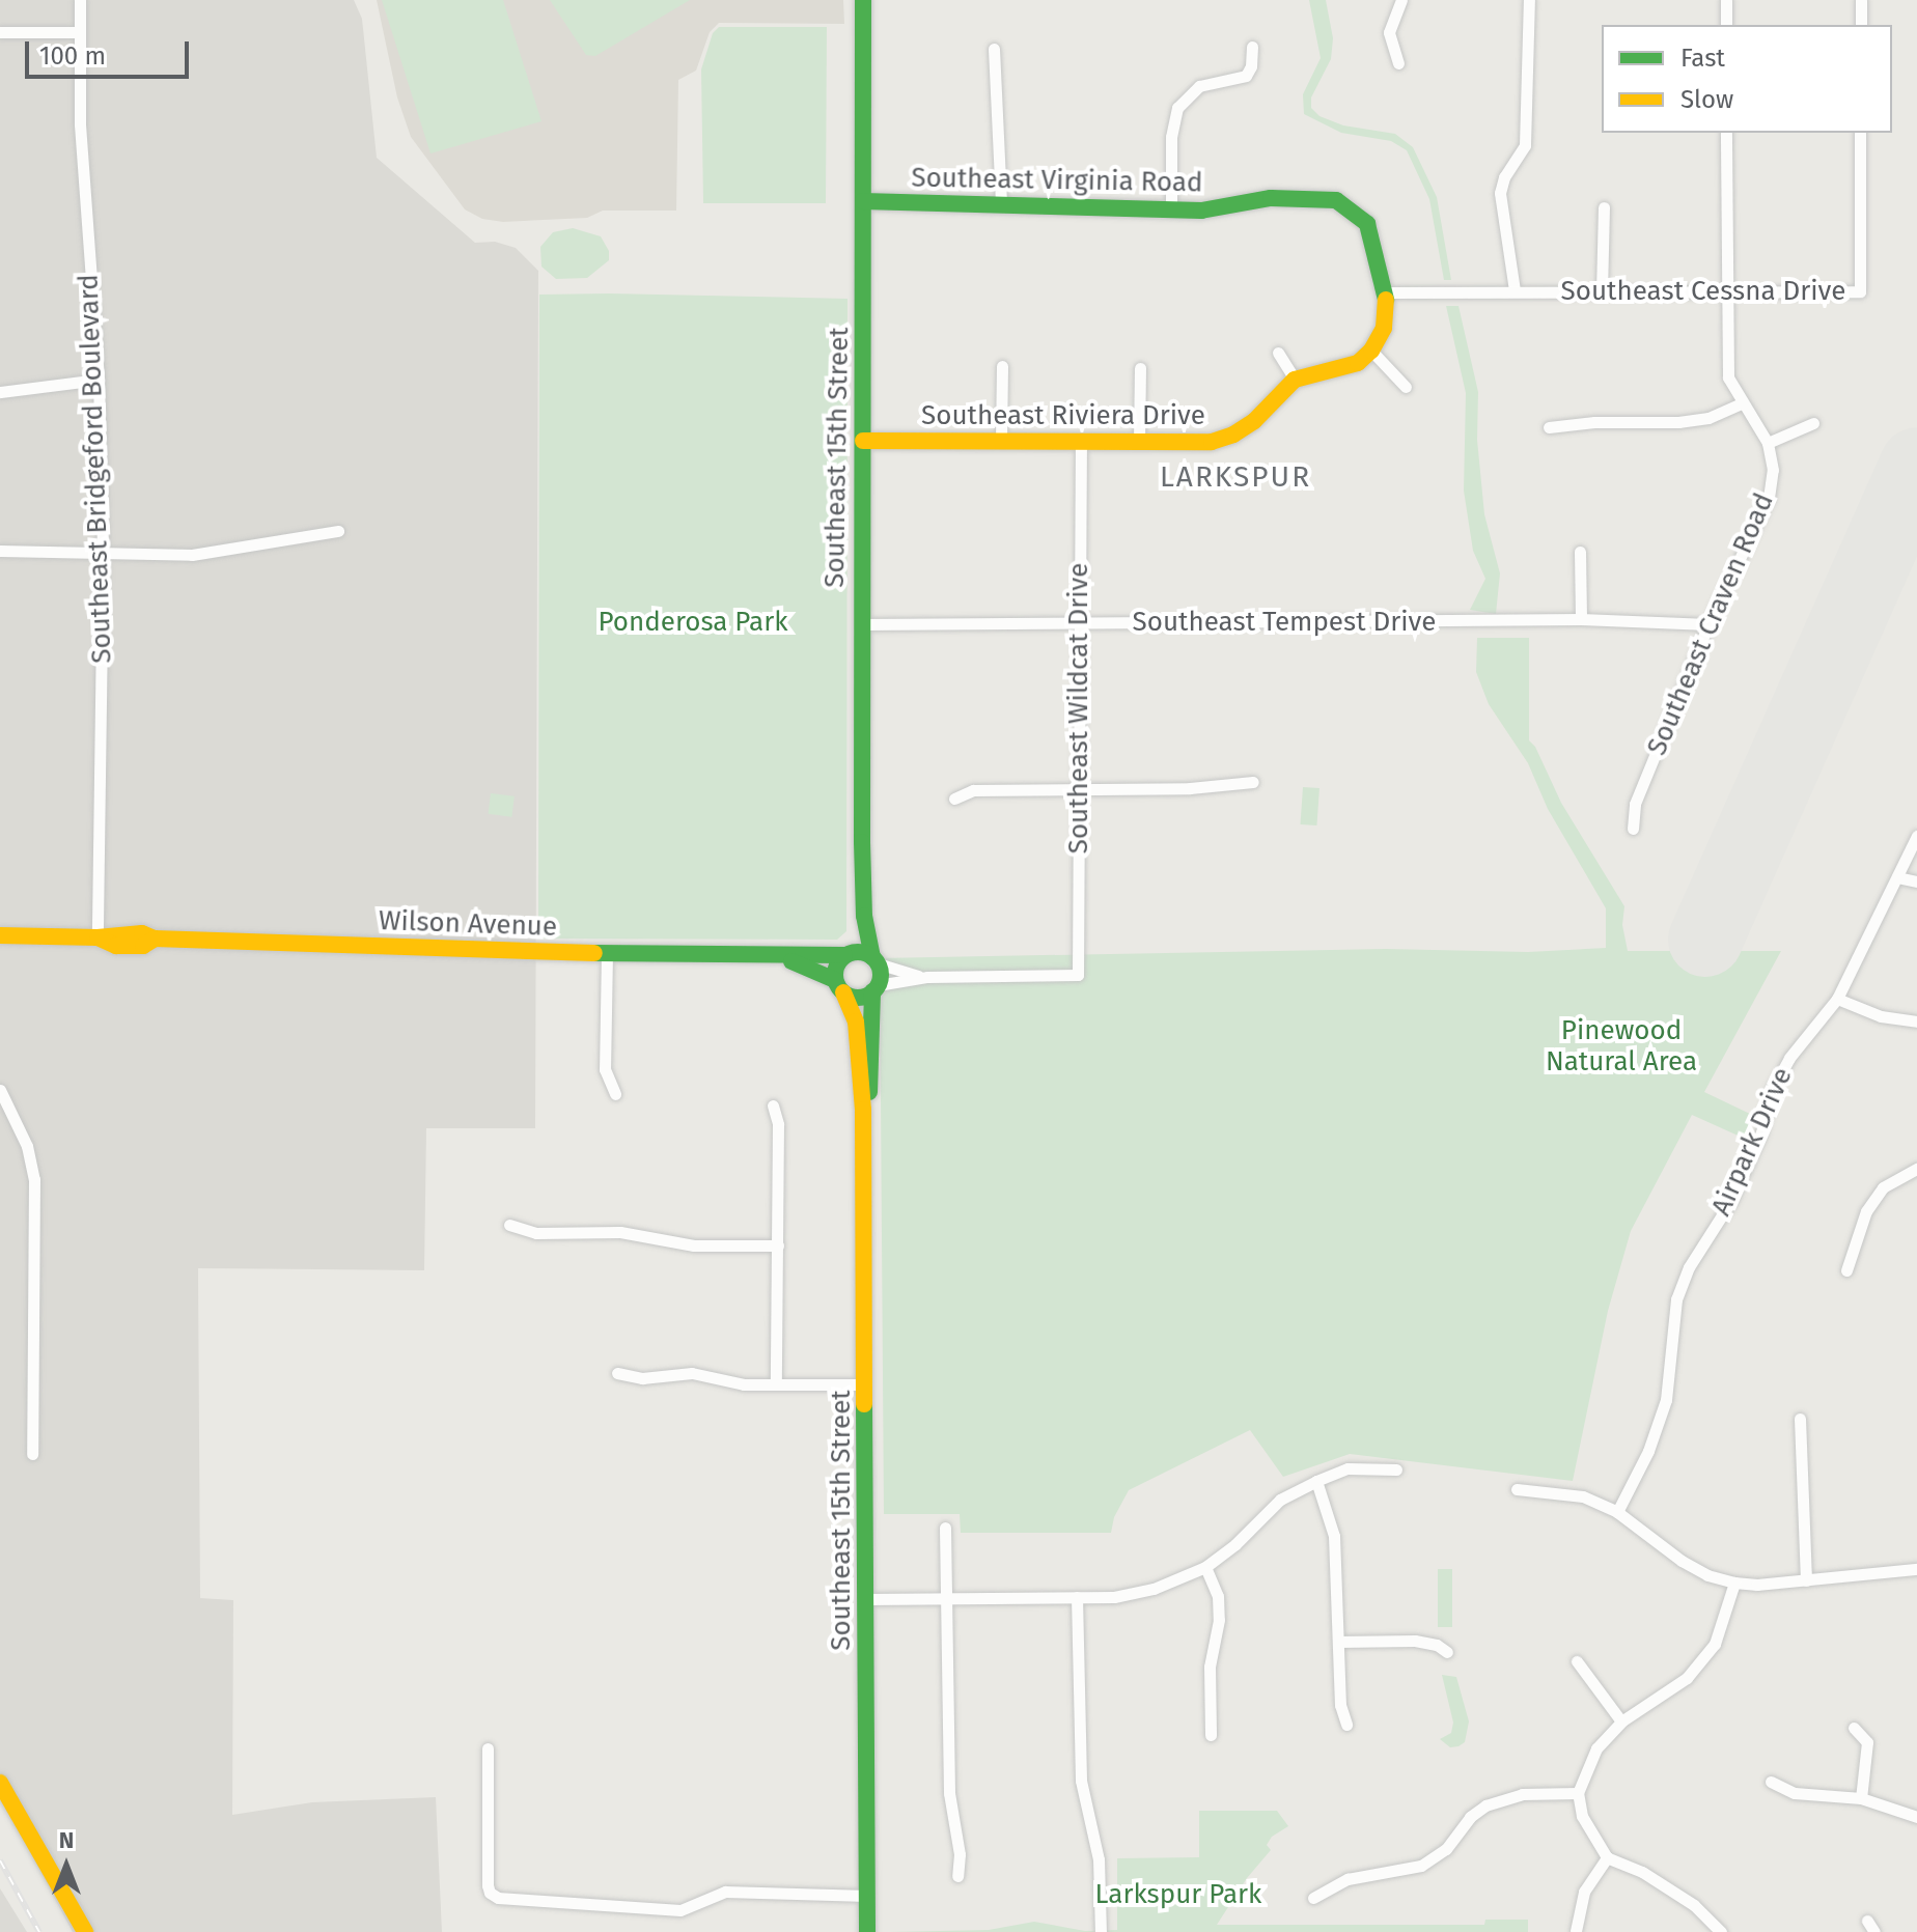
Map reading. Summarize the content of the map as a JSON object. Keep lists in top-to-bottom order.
{
  "streets": {
    "street": [
      "Southeast Virginia Road",
      "Southeast Cessna Drive",
      "Southeast Riviera Drive",
      "Southeast 15th Street",
      "Southeast Bridgeford Boulevard",
      "Southeast Tempest Drive",
      "Southeast Craven Road",
      "Southeast Wildcat Drive",
      "Wilson Avenue",
      "Airpark Drive"
    ]
  },
  "crossings": [
    ["Southeast Virginia Road", "Southeast Cessna Drive"],
    ["Southeast Virginia Road", "Southeast 15th Street"],
    ["Southeast Cessna Drive", "Southeast Craven Road"],
    ["Southeast Riviera Drive", "Southeast 15th Street"],
    ["Southeast Riviera Drive", "Southeast Wildcat Drive"],
    ["Southeast 15th Street", "Southeast Tempest Drive"],
    ["Southeast 15th Street", "Wilson Avenue"],
    ["Southeast Bridgeford Boulevard", "Wilson Avenue"],
    ["Southeast Tempest Drive", "Southeast Craven Road"],
    ["Southeast Tempest Drive", "Southeast Wildcat Drive"]
  ],
  "districts": ["LARKSPUR"],
  "parks": ["Ponderosa Park", "Pinewood Natural Area", "Larkspur Park"],
  "legend": ["Fast", "Slow"],
  "scale_bar": "100 m",
  "north": "top"
}
